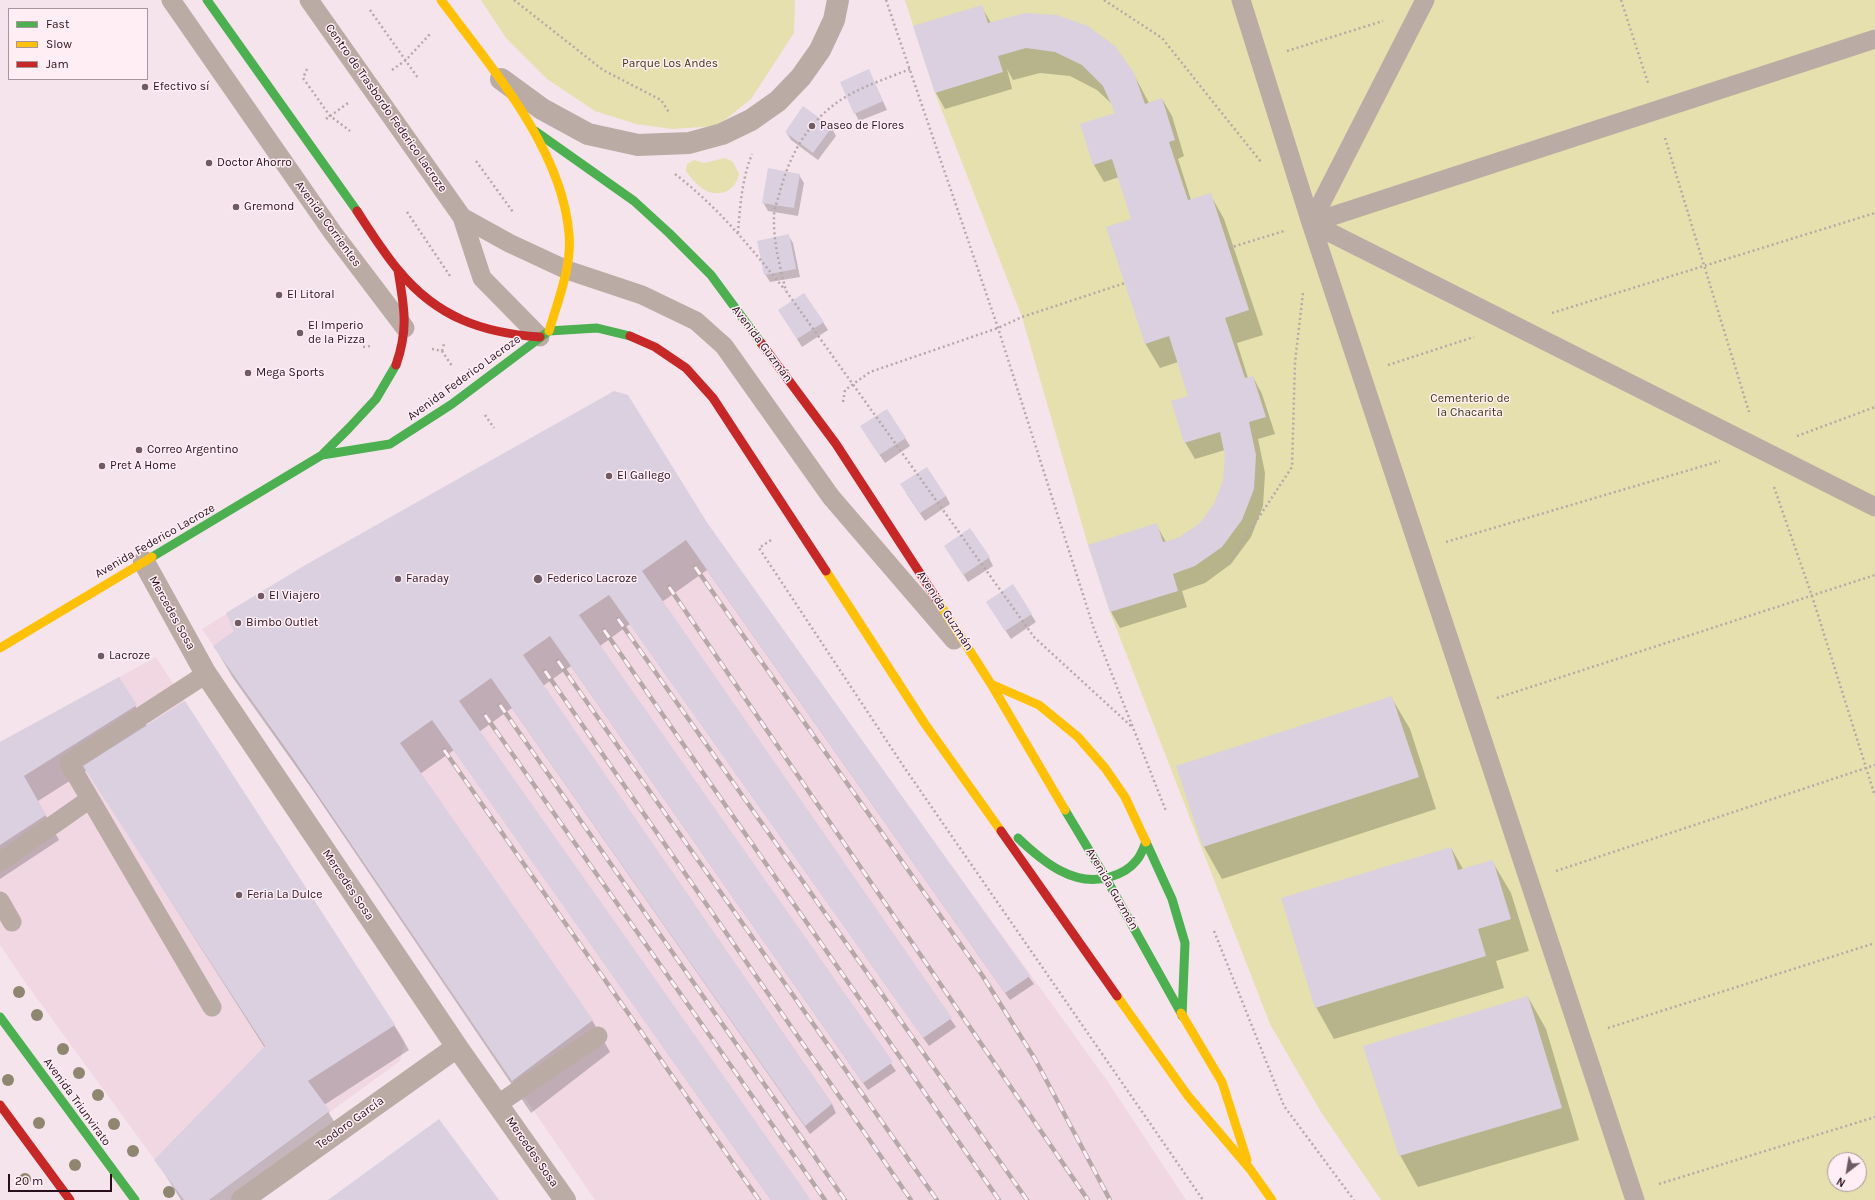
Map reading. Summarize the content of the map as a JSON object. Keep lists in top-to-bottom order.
{
  "streets": {
    "main road": ["Avenida Guzmán", "Avenida Federico Lacroze", "Avenida Triunvirato"],
    "street": ["Mercedes Sosa", "Teodoro García"],
    "lane": ["Centro de Trasbordo Federico Lacroze", "Avenida Corrientes"]
  },
  "crossings": [
    ["Avenida Guzmán", "Avenida Federico Lacroze"],
    ["Avenida Federico Lacroze", "Mercedes Sosa"],
    ["Mercedes Sosa", "Teodoro García"]
  ],
  "parks": ["Parque Los Andes", "Cementerio de la Chacarita"],
  "places": [
    "Efectivo sí",
    "Paseo de Flores",
    "Doctor Ahorro",
    "Gremond",
    "El Litoral",
    "El Imperio de la Pizza",
    "Mega Sports",
    "Correo Argentino",
    "Pret A Home",
    "El Gallego",
    "Faraday",
    "Federico Lacroze",
    "El Viajero",
    "Bimbo Outlet",
    "Lacroze",
    "Feria La Dulce"
  ],
  "legend": ["Fast", "Slow", "Jam"],
  "scale_bar": "20 m",
  "north": "bottom left"
}
